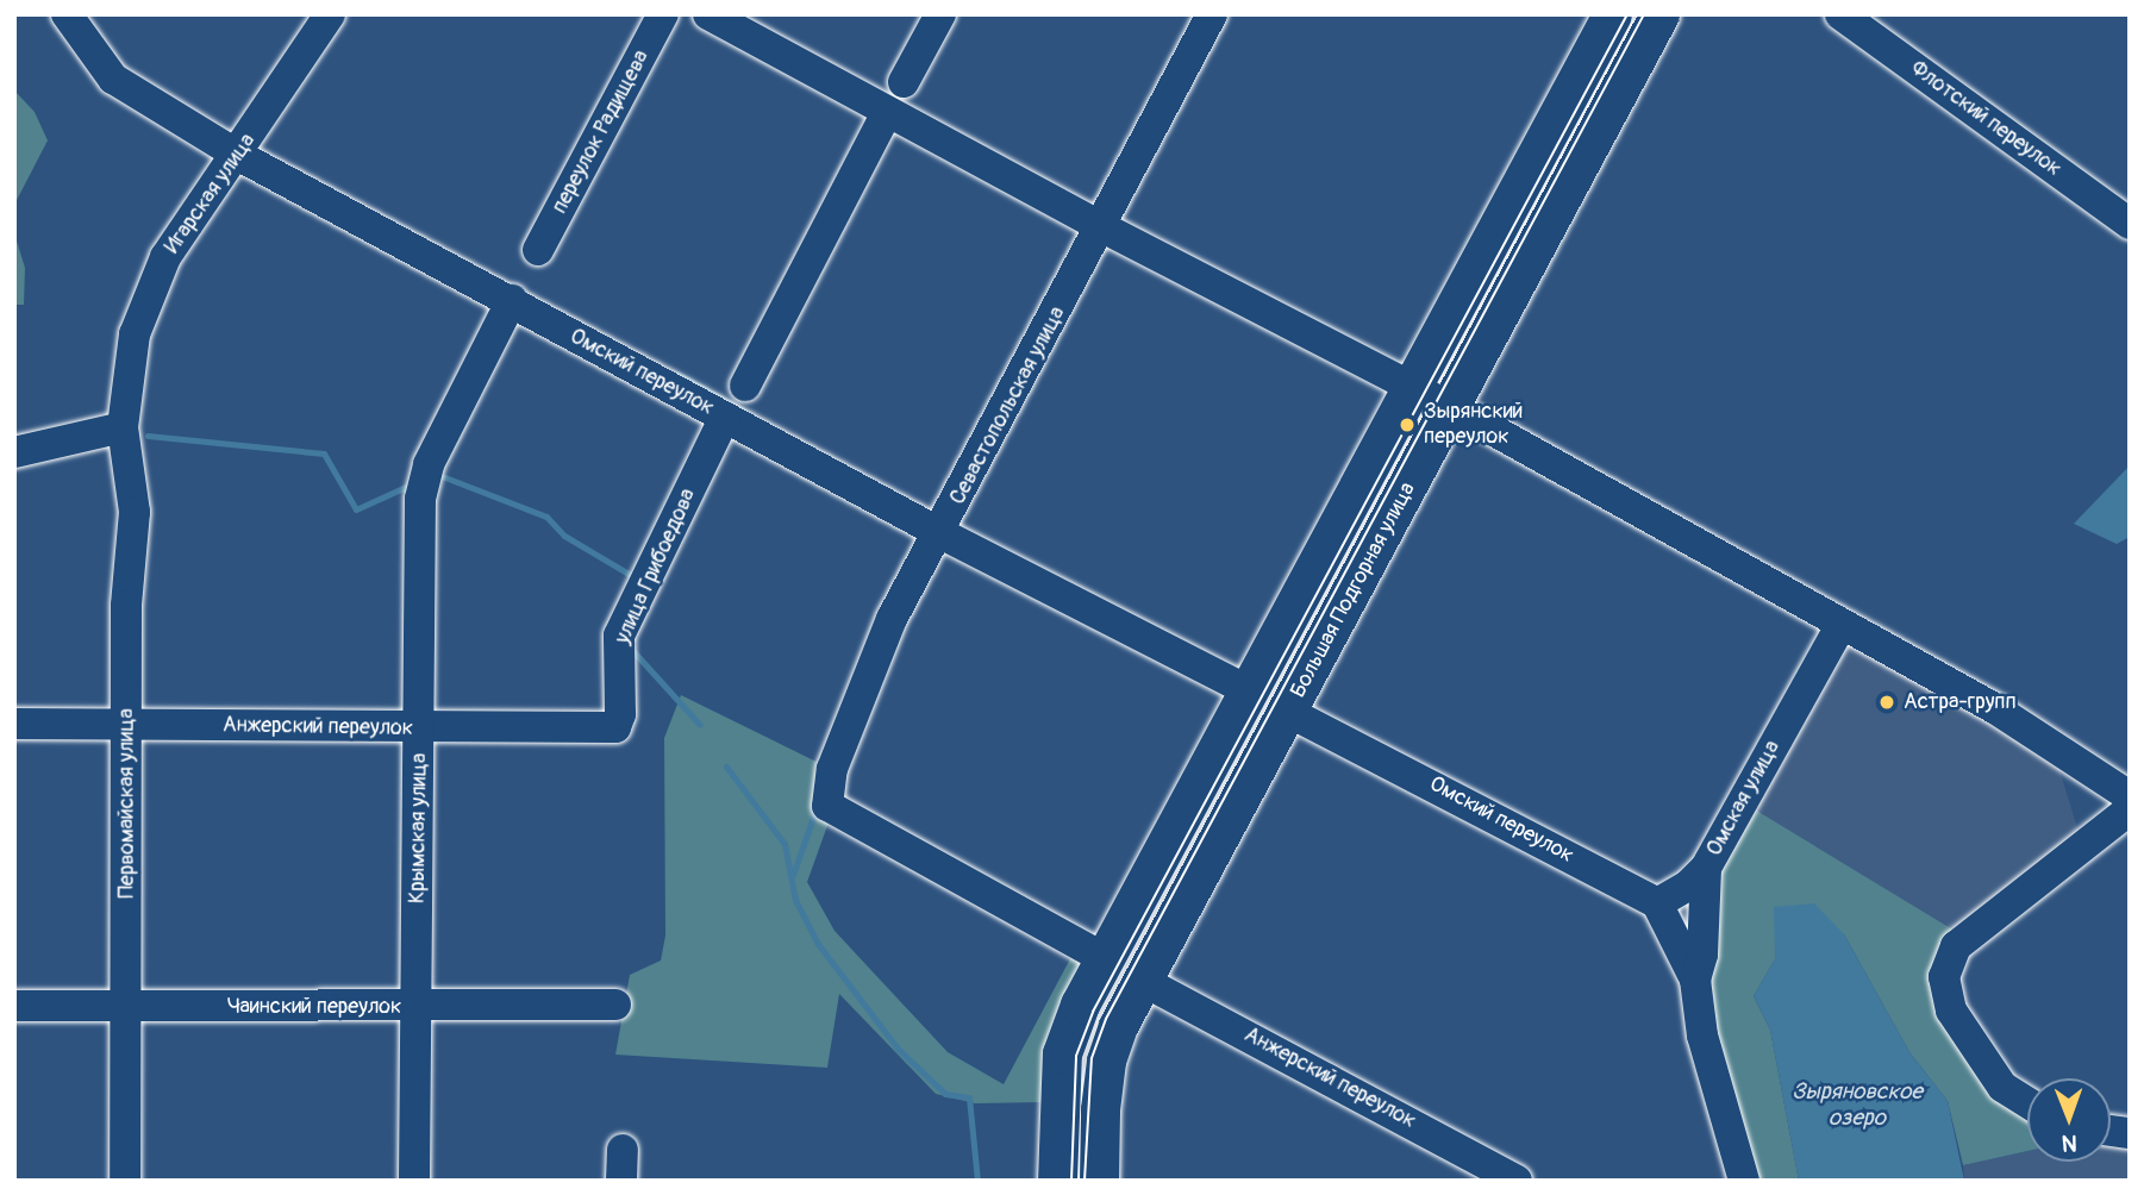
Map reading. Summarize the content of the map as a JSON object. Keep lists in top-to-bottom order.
{
  "streets": {
    "main road": ["Большая Подгорная улица"],
    "street": [
      "Флотский переулок",
      "переулок Радищева",
      "Игарская улица",
      "Омский переулок",
      "Севастопольская улица",
      "улица Грибоедова",
      "Анжерский переулок",
      "Омская улица",
      "Первомайская улица",
      "Крымская улица",
      "Чаинский переулок"
    ]
  },
  "crossings": [
    ["Игарская улица", "Омский переулок"],
    ["Игарская улица", "Первомайская улица"],
    ["Омский переулок", "Севастопольская улица"],
    ["Омский переулок", "улица Грибоедова"],
    ["Омский переулок", "Большая Подгорная улица"],
    ["Омский переулок", "Крымская улица"],
    ["улица Грибоедова", "Анжерский переулок"],
    ["Большая Подгорная улица", "Анжерский переулок"],
    ["Анжерский переулок", "Первомайская улица"],
    ["Анжерский переулок", "Крымская улица"],
    ["Первомайская улица", "Чаинский переулок"],
    ["Крымская улица", "Чаинский переулок"]
  ],
  "water": ["Зыряновское озеро"],
  "places": ["Зырянский переулок", "Астра-групп"],
  "north": "bottom"
}
